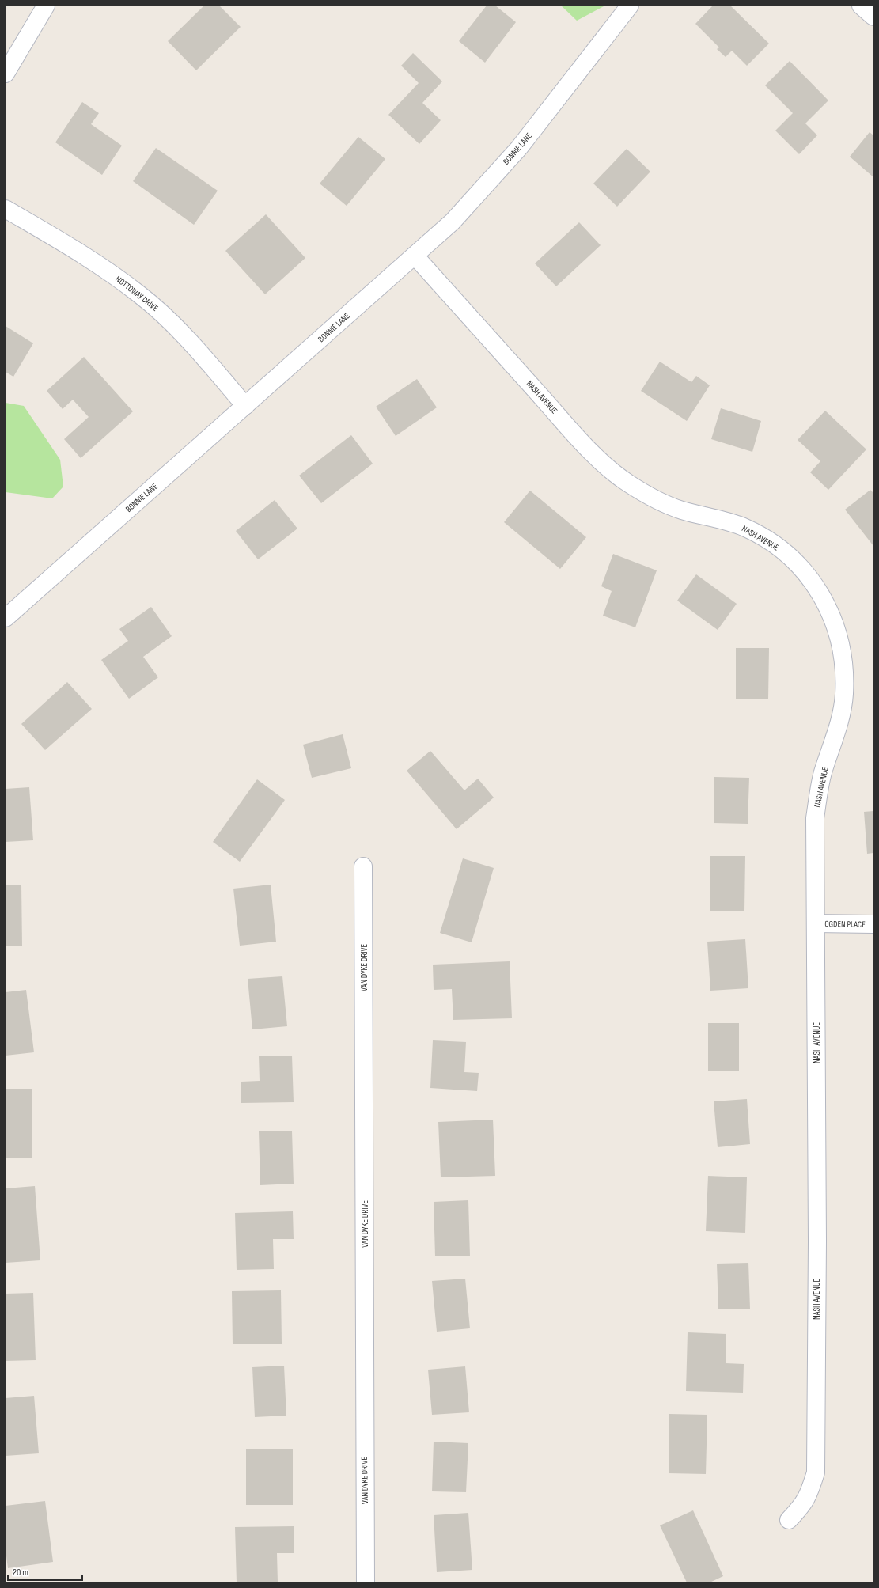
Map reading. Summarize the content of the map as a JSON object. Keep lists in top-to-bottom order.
{
  "streets": {
    "street": [
      "BONNIE LANE",
      "NOTTOWAY DRIVE",
      "NASH AVENUE",
      "OGDEN PLACE",
      "VAN DYKE DRIVE"
    ]
  },
  "crossings": [
    ["BONNIE LANE", "NOTTOWAY DRIVE"],
    ["BONNIE LANE", "NASH AVENUE"],
    ["NASH AVENUE", "OGDEN PLACE"]
  ],
  "scale_bar": "20 m"
}
